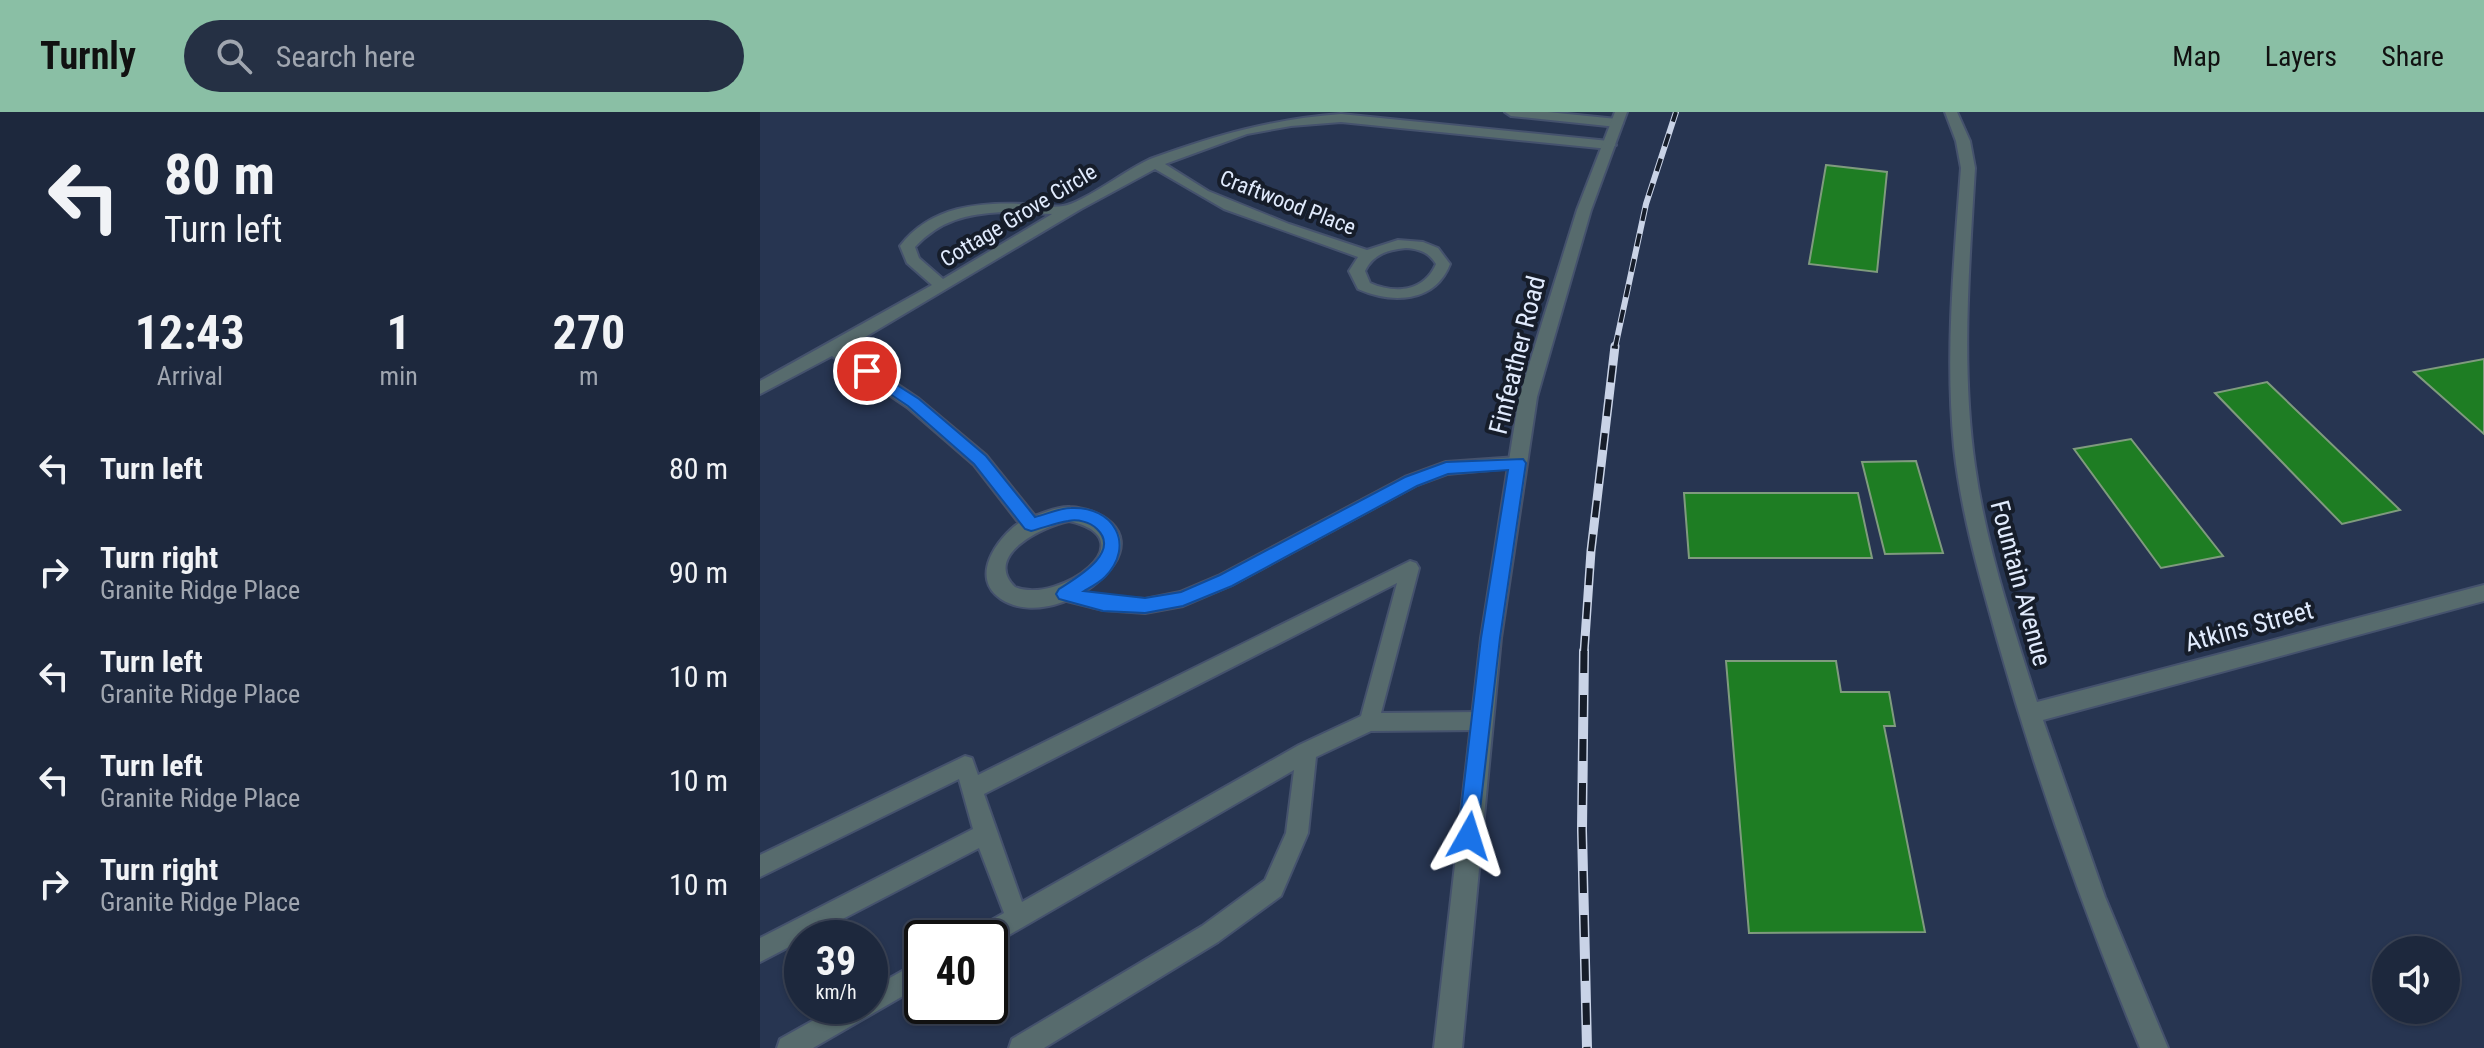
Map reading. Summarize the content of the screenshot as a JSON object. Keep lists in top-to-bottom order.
{
  "streets": {
    "street": [
      "Craftwood Place",
      "Cottage Grove Circle",
      "Finfeather Road",
      "Fountain Avenue",
      "Atkins Street"
    ]
  },
  "crossings": [
    ["Craftwood Place", "Cottage Grove Circle"],
    ["Cottage Grove Circle", "Finfeather Road"],
    ["Fountain Avenue", "Atkins Street"]
  ],
  "page": {
    "header": "Turnly",
    "search": "Search here",
    "nav": ["Map", "Layers", "Share"],
    "turn": ["80 m", "Turn left"],
    "eta": [
      "12:43",
      "Arrival",
      "1",
      "min",
      "270",
      "m"
    ],
    "list": [
      {
        "name": "Turn left",
        "value": "80 m"
      },
      {
        "name": "Turn right",
        "note": "Granite Ridge Place",
        "value": "90 m"
      },
      {
        "name": "Turn left",
        "note": "Granite Ridge Place",
        "value": "10 m"
      },
      {
        "name": "Turn left",
        "note": "Granite Ridge Place",
        "value": "10 m"
      },
      {
        "name": "Turn right",
        "note": "Granite Ridge Place",
        "value": "10 m"
      }
    ],
    "speed": "39 km/h",
    "limit": "40"
  }
}
